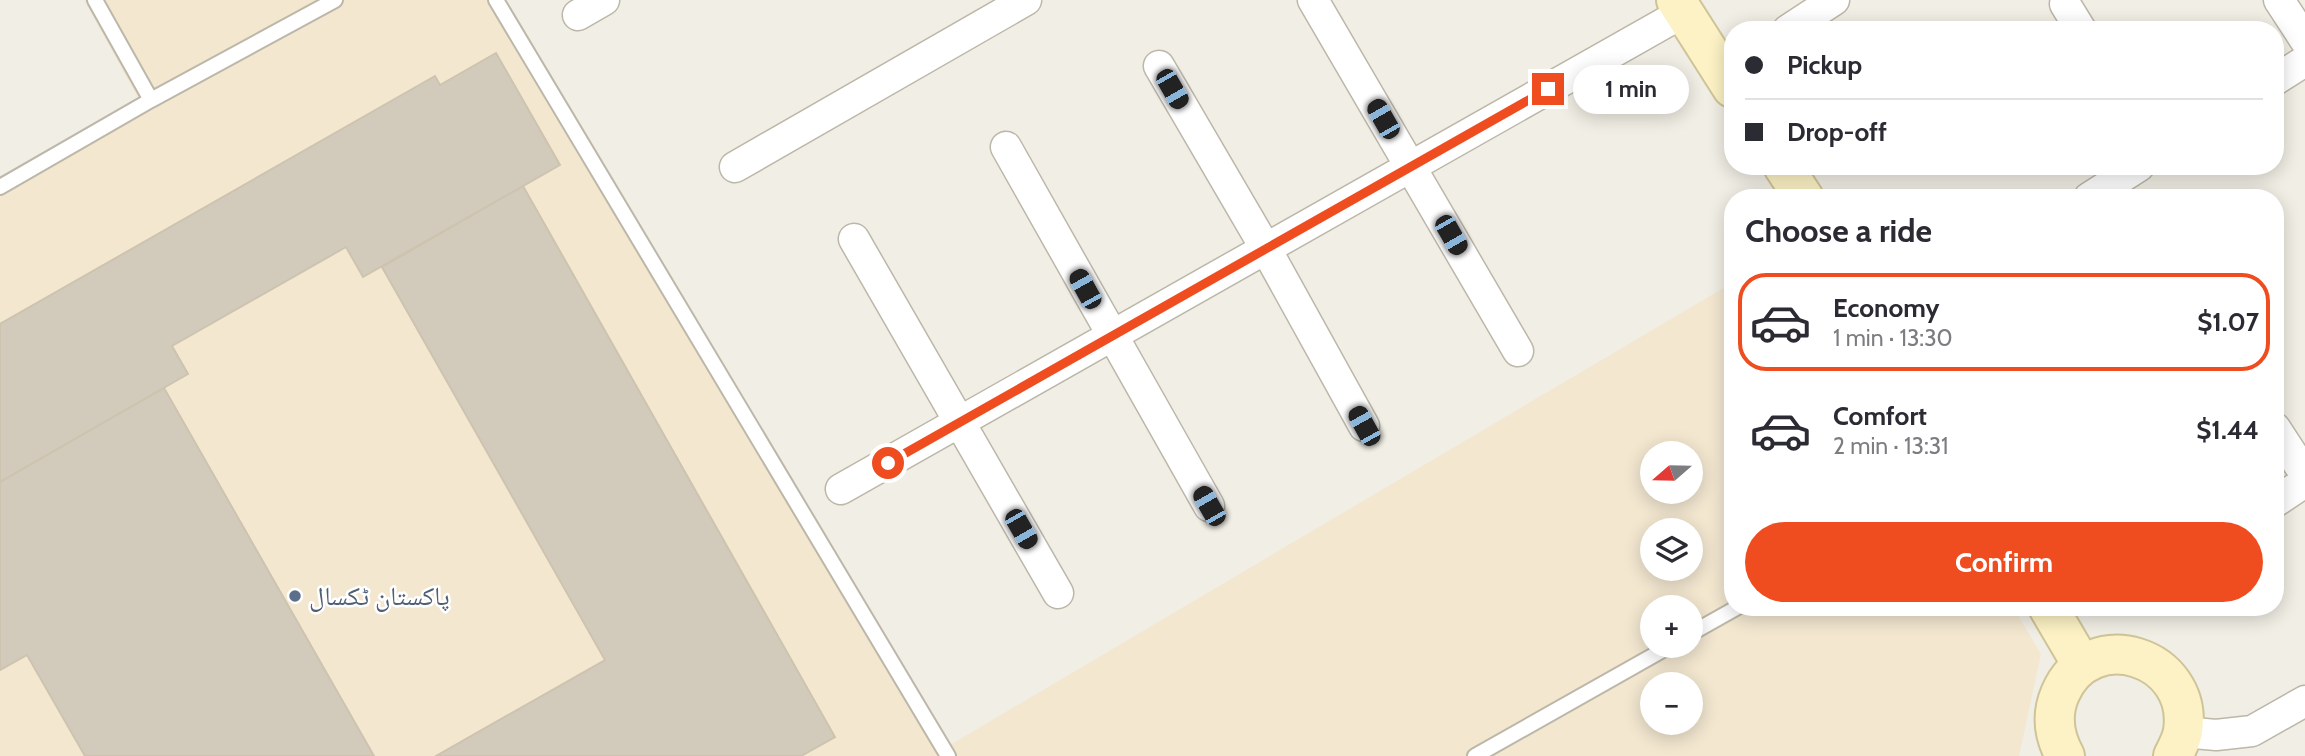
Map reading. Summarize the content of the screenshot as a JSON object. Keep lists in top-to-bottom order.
{
  "places": ["پاکستان ٹکسال"],
  "north": "left",
  "page": {
    "banner": ["Pickup", "Drop-off"],
    "bubble": "1 min",
    "heading": "Choose a ride",
    "list": [
      {
        "name": "Economy",
        "note": "1 min · 13:30",
        "value": "$1.07"
      },
      {
        "name": "Comfort",
        "note": "2 min · 13:31",
        "value": "$1.44"
      }
    ],
    "map_buttons": ["+", "−"],
    "buttons": "Confirm"
  }
}
